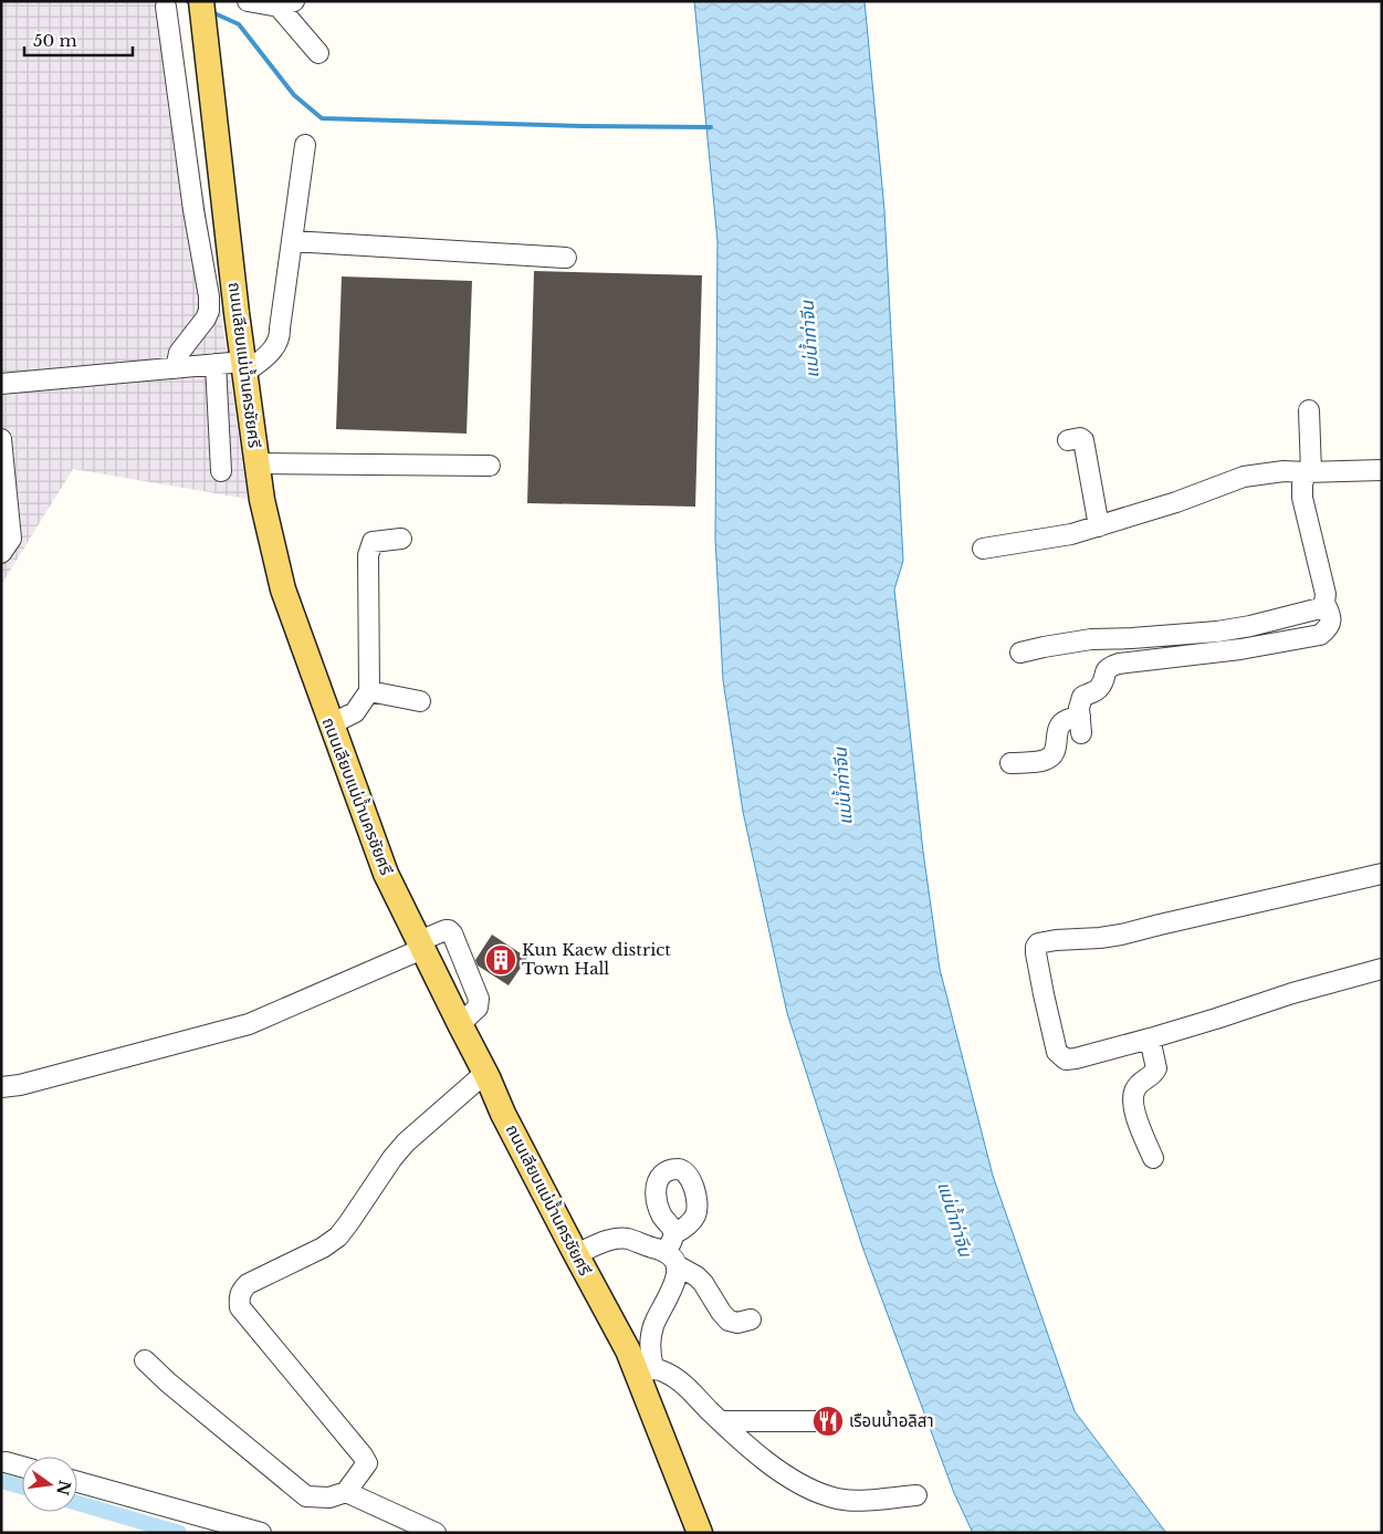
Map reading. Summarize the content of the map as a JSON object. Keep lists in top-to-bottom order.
{
  "streets": {
    "main road": ["ถนนเลียบแม่น้ำนครชัยศรี"]
  },
  "water": ["แม่น้ำท่าจีน"],
  "places": {
    "building": ["Kun Kaew district Town Hall"],
    "restaurant": ["เรือนน้ำอลิสา"]
  },
  "scale_bar": "50 m",
  "north": "right"
}
